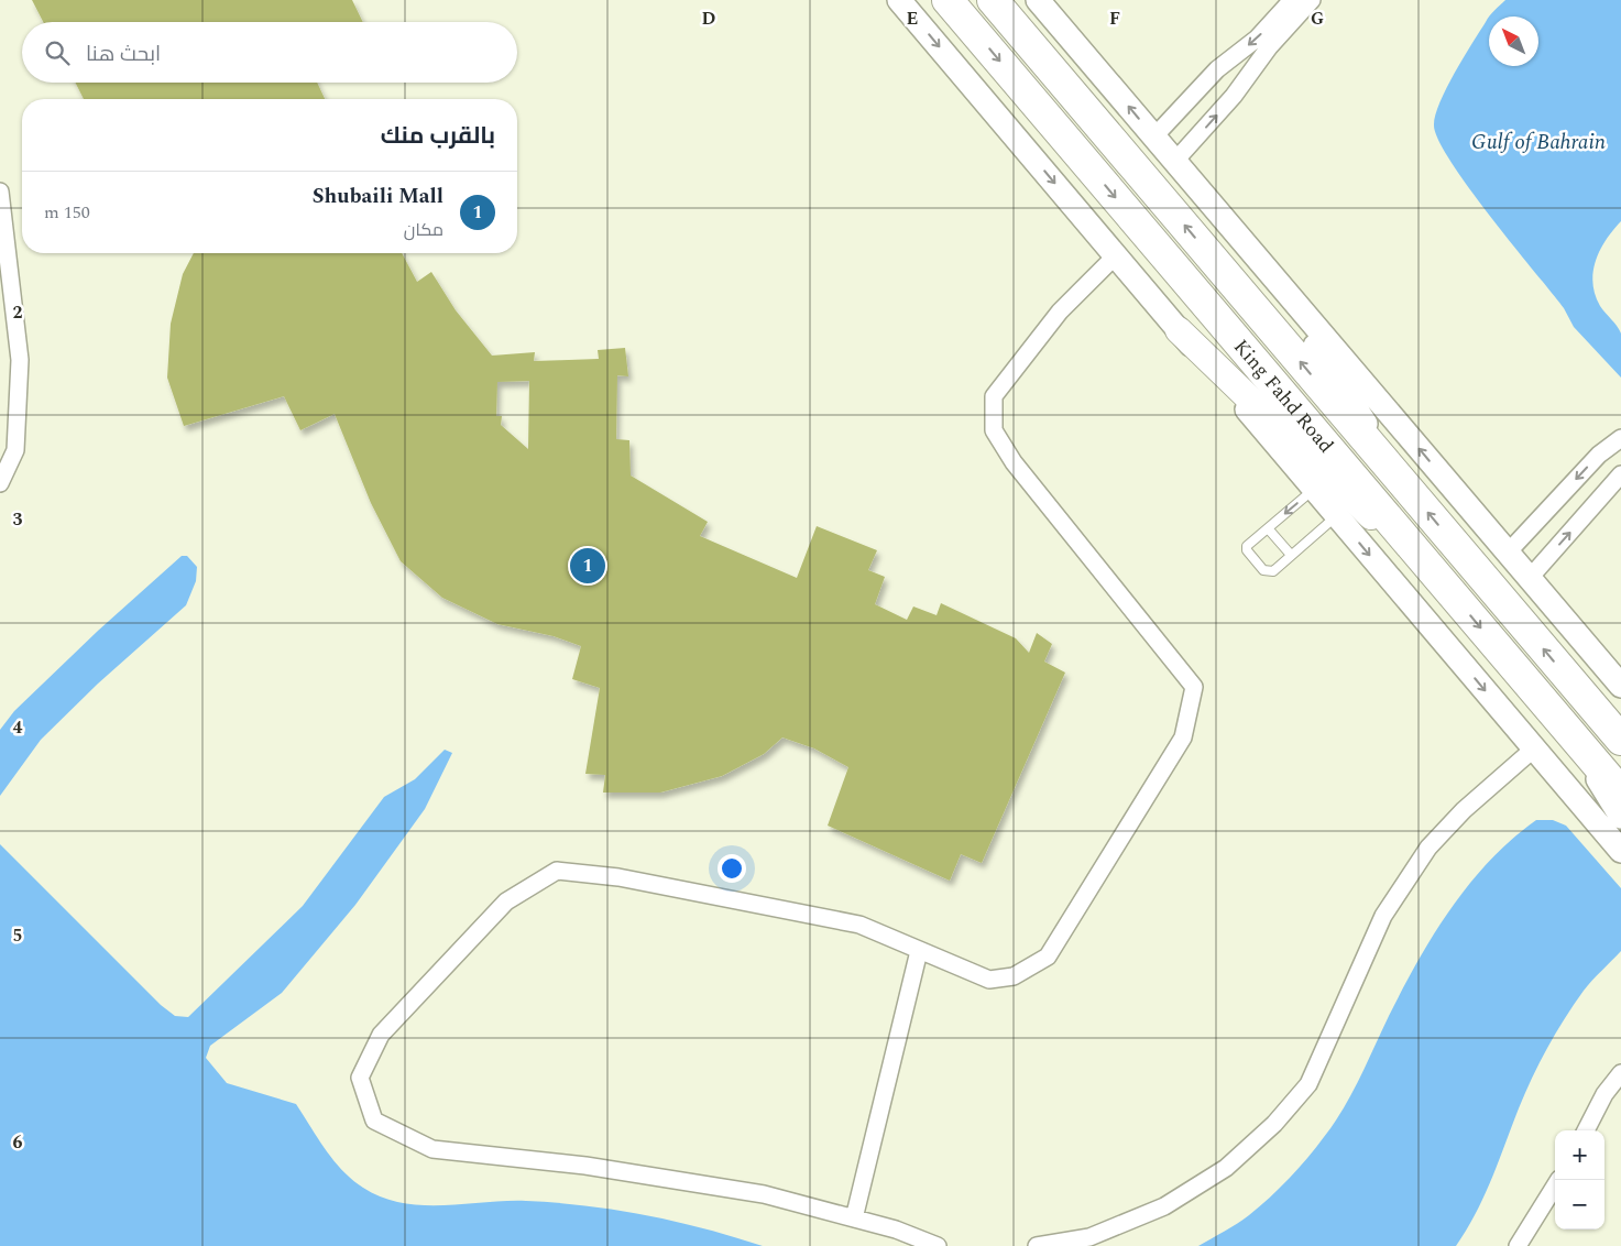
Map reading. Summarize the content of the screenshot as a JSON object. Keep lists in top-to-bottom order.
{
  "streets": {
    "highway": ["King Fahd Road"]
  },
  "water": ["Gulf of Bahrain"],
  "north": "top left",
  "page": {
    "search": "ابحث هنا",
    "heading": "بالقرب منك",
    "list": [
      {
        "mark": "1",
        "name": "Shubaili Mall",
        "note": "مكان",
        "value": "150 m"
      }
    ],
    "pins": "1",
    "map_buttons": ["+", "−"]
  },
  "grid": {
    "columns": [
      "D",
      "E",
      "F",
      "G"
    ],
    "rows": [
      "2",
      "3",
      "4",
      "5",
      "6"
    ]
  }
}
